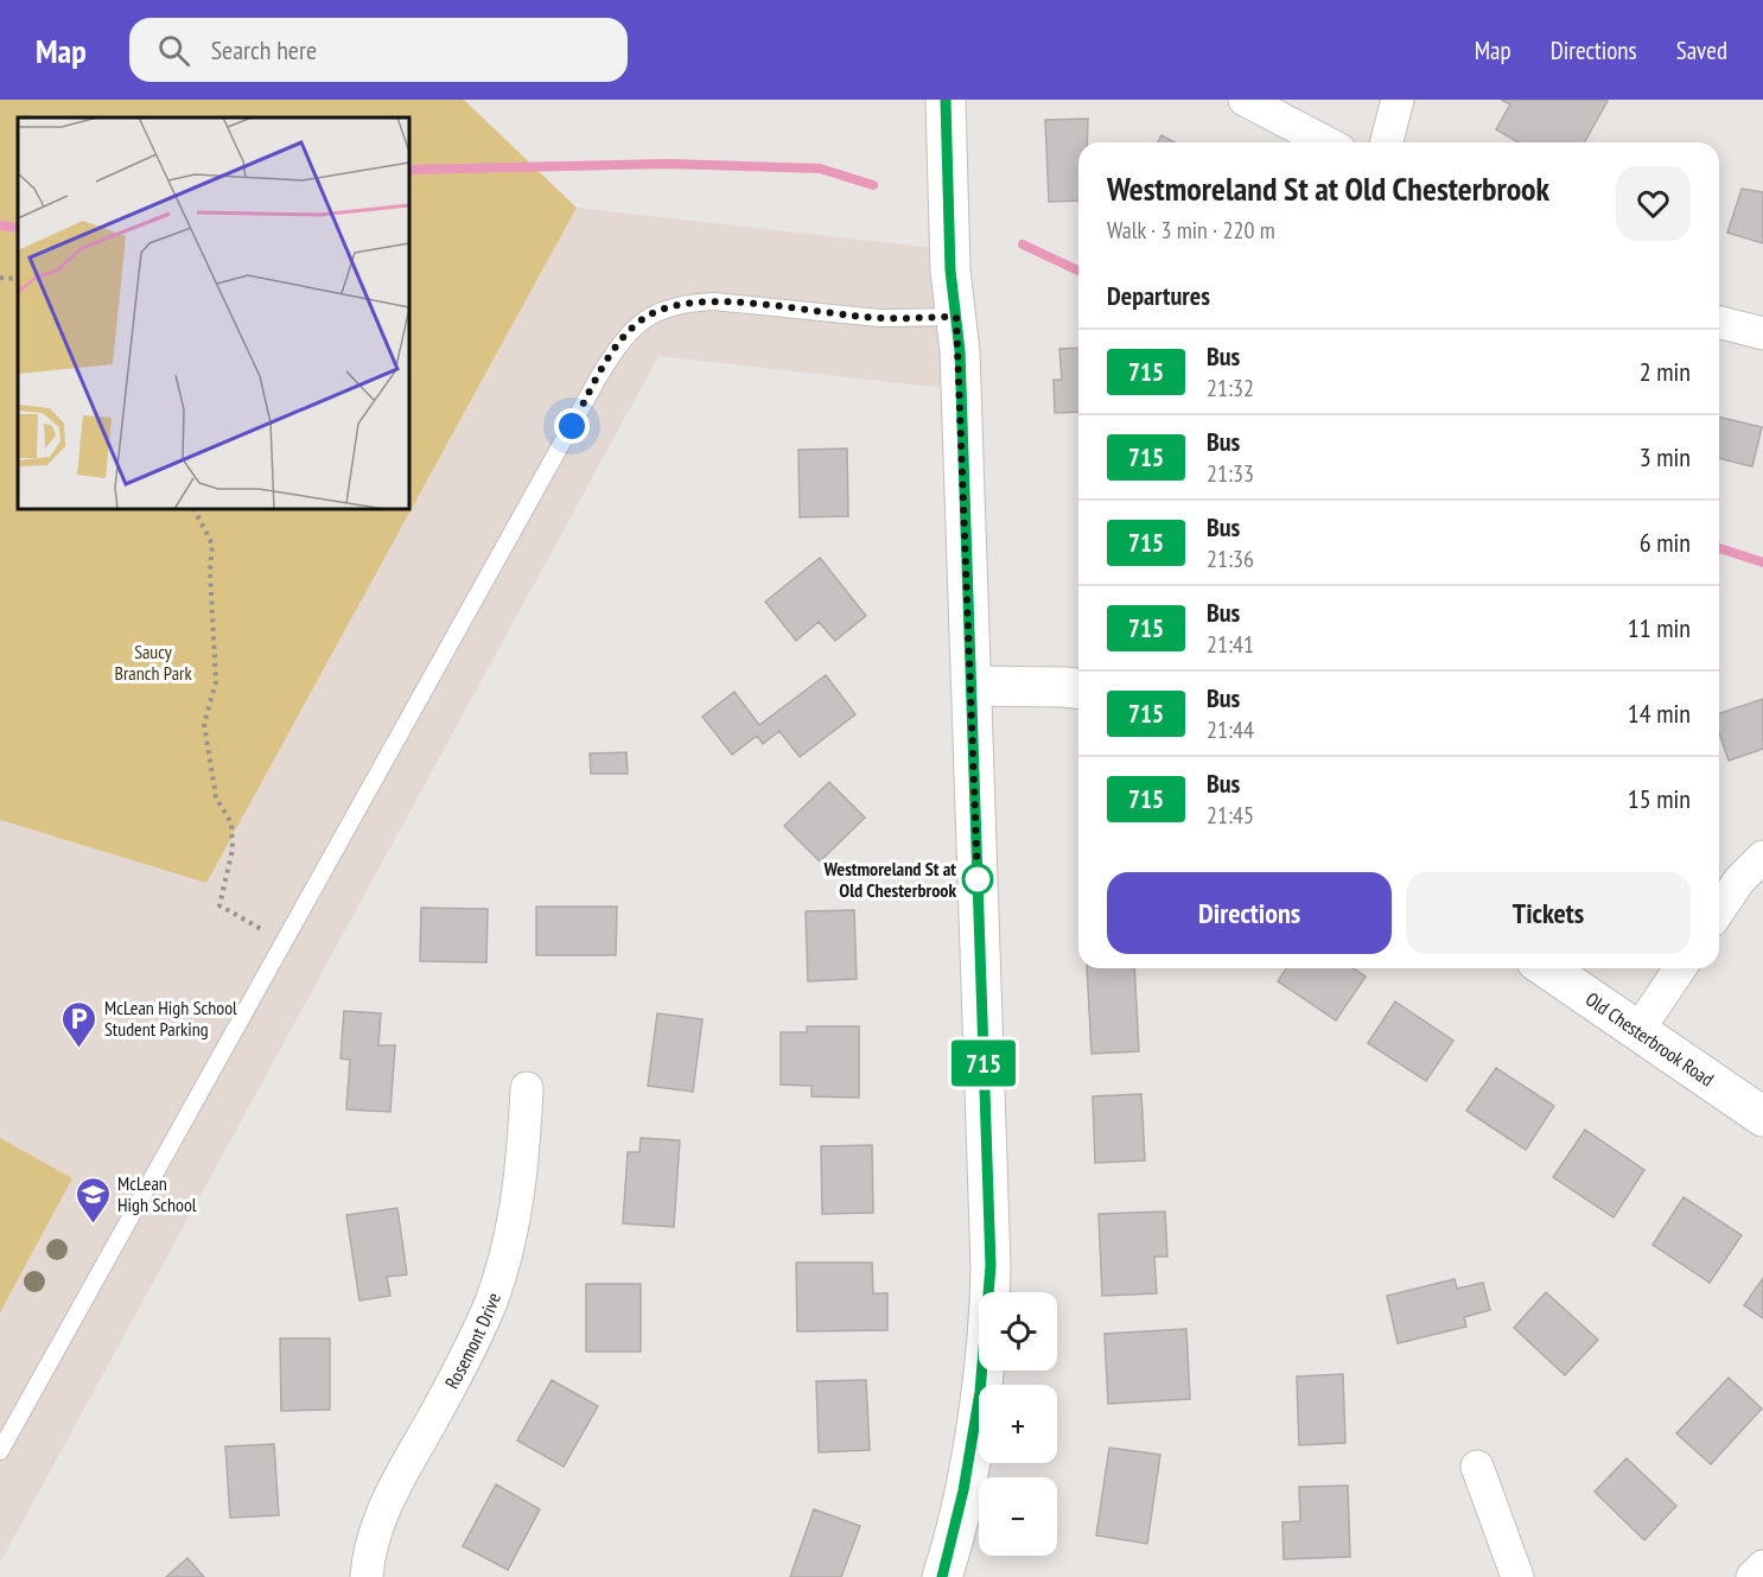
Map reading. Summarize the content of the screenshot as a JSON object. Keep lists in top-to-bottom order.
{
  "streets": {
    "main road": ["Old Chesterbrook Road"],
    "street": ["Rosemont Drive"]
  },
  "parks": ["Saucy Branch Park"],
  "places": {
    "other": ["Westmoreland St at Old Chesterbrook"],
    "parking": ["McLean High School Student Parking"],
    "school or university": ["McLean High School"]
  },
  "lines": ["bus line 715"],
  "page": {
    "header": "Map",
    "search": "Search here",
    "nav": ["Map", "Directions", "Saved"],
    "on_map": "715",
    "heading": [
      ["Westmoreland St at Old Chesterbrook", "Walk · 3 min · 220 m"],
      "Departures"
    ],
    "list": [
      {
        "mark": "715",
        "name": "Bus",
        "note": "21:32",
        "value": "2 min"
      },
      {
        "mark": "715",
        "name": "Bus",
        "note": "21:33",
        "value": "3 min"
      },
      {
        "mark": "715",
        "name": "Bus",
        "note": "21:36",
        "value": "6 min"
      },
      {
        "mark": "715",
        "name": "Bus",
        "note": "21:41",
        "value": "11 min"
      },
      {
        "mark": "715",
        "name": "Bus",
        "note": "21:44",
        "value": "14 min"
      },
      {
        "mark": "715",
        "name": "Bus",
        "note": "21:45",
        "value": "15 min"
      }
    ],
    "buttons": ["Directions", "Tickets"],
    "map_buttons": ["+", "−"]
  }
}
